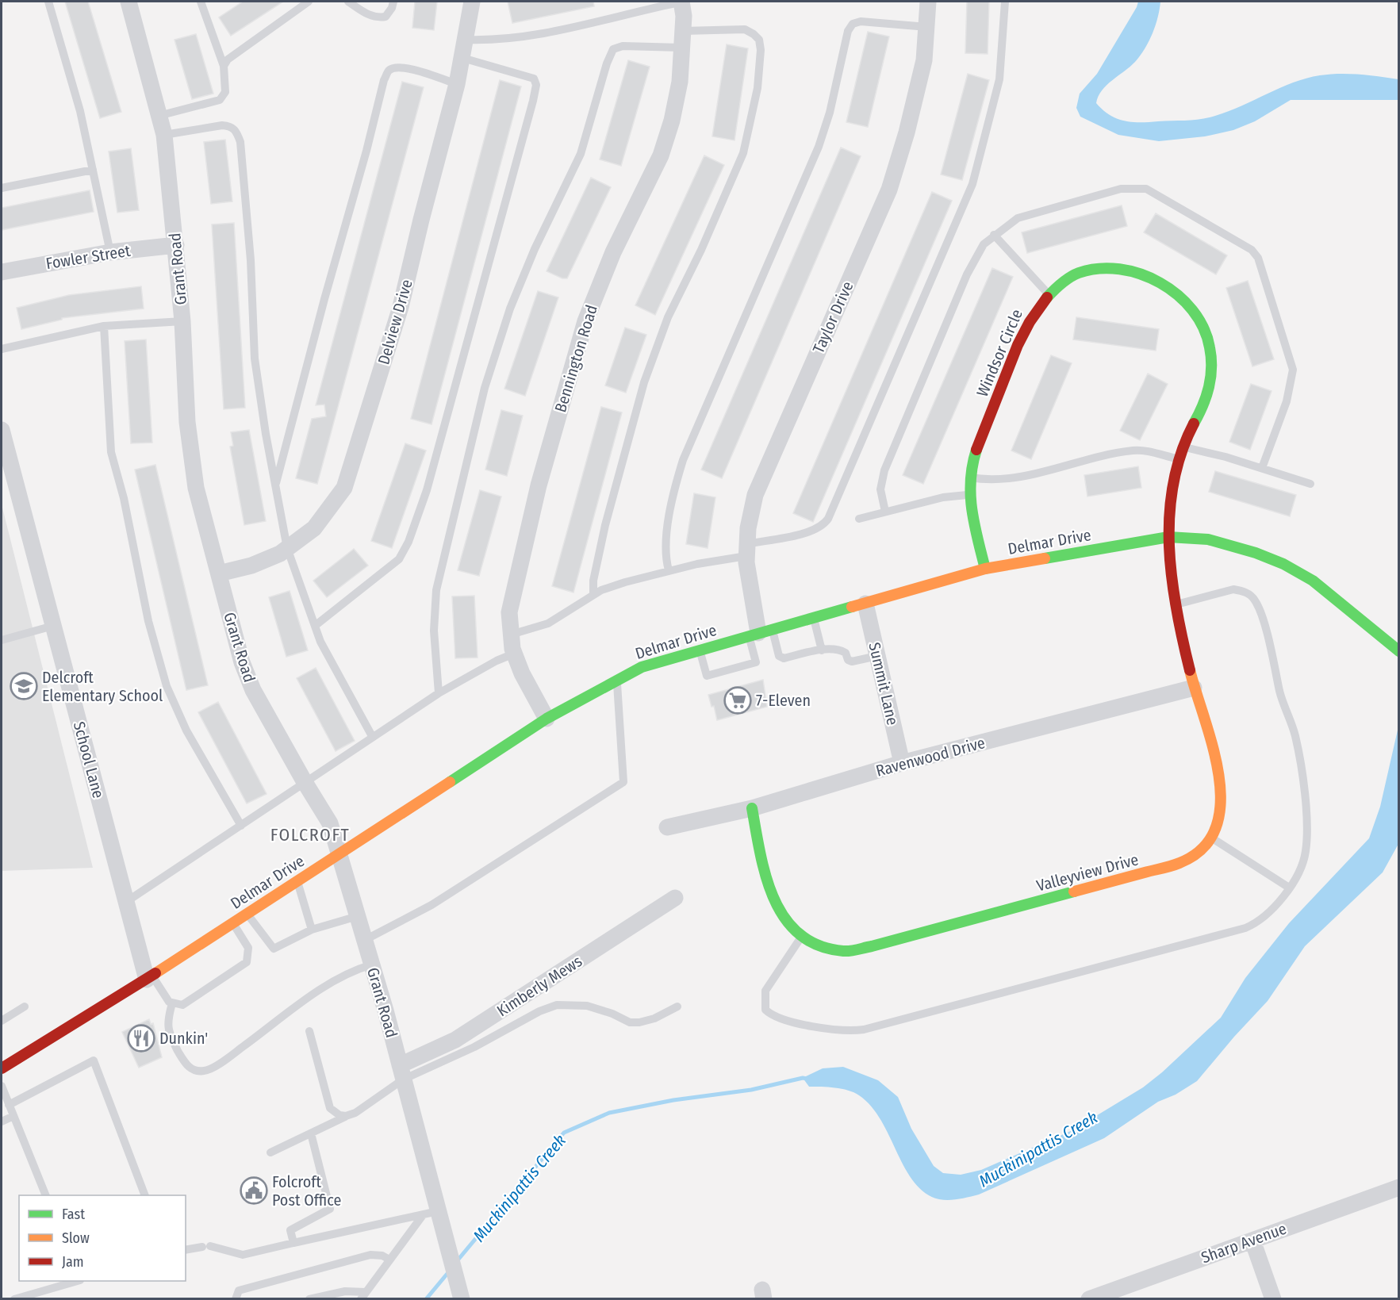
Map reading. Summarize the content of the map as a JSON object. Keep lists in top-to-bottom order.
{
  "streets": {
    "street": [
      "Fowler Street",
      "Grant Road",
      "Taylor Drive",
      "Delview Drive",
      "Windsor Circle",
      "Bennington Road",
      "Delmar Drive",
      "Summit Lane",
      "Ravenwood Drive",
      "School Lane",
      "Valleyview Drive",
      "Kimberly Mews",
      "Sharp Avenue"
    ]
  },
  "crossings": [
    ["Fowler Street", "Grant Road"],
    ["Grant Road", "Delview Drive"],
    ["Grant Road", "Delmar Drive"],
    ["Grant Road", "Kimberly Mews"],
    ["Taylor Drive", "Delmar Drive"],
    ["Windsor Circle", "Delmar Drive"],
    ["Windsor Circle", "Valleyview Drive"],
    ["Bennington Road", "Delmar Drive"],
    ["Delmar Drive", "Summit Lane"],
    ["Delmar Drive", "School Lane"],
    ["Delmar Drive", "Valleyview Drive"],
    ["Summit Lane", "Ravenwood Drive"],
    ["Ravenwood Drive", "Valleyview Drive"]
  ],
  "districts": ["FOLCROFT"],
  "water": ["Muckinipattis Creek"],
  "places": {
    "school or university": ["Delcroft Elementary School"],
    "supermarket": ["7-Eleven"],
    "restaurant": ["Dunkin'"],
    "public building": ["Folcroft Post Office"]
  },
  "legend": ["Fast", "Slow", "Jam"]
}
